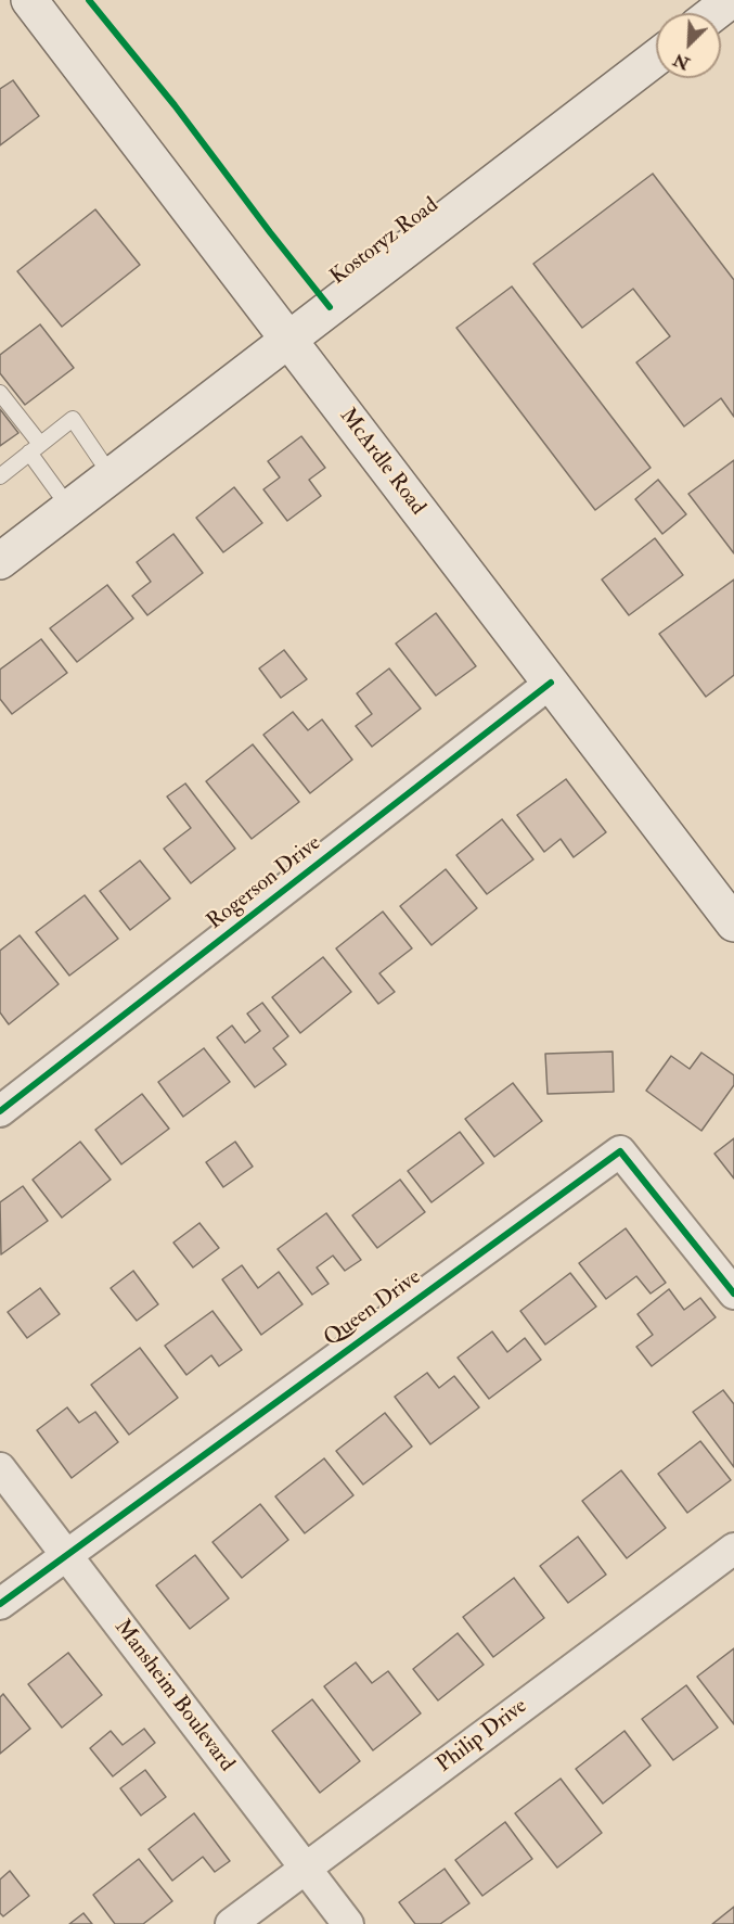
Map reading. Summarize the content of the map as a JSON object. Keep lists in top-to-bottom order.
{
  "streets": {
    "main road": ["Kostoryz Road", "McArdle Road"],
    "street": [
      "Rogerson Drive",
      "Queen Drive",
      "Mansheim Boulevard",
      "Philip Drive"
    ]
  },
  "crossings": [
    ["Kostoryz Road", "McArdle Road"],
    ["McArdle Road", "Rogerson Drive"],
    ["Queen Drive", "Mansheim Boulevard"],
    ["Mansheim Boulevard", "Philip Drive"]
  ],
  "north": "bottom left"
}
